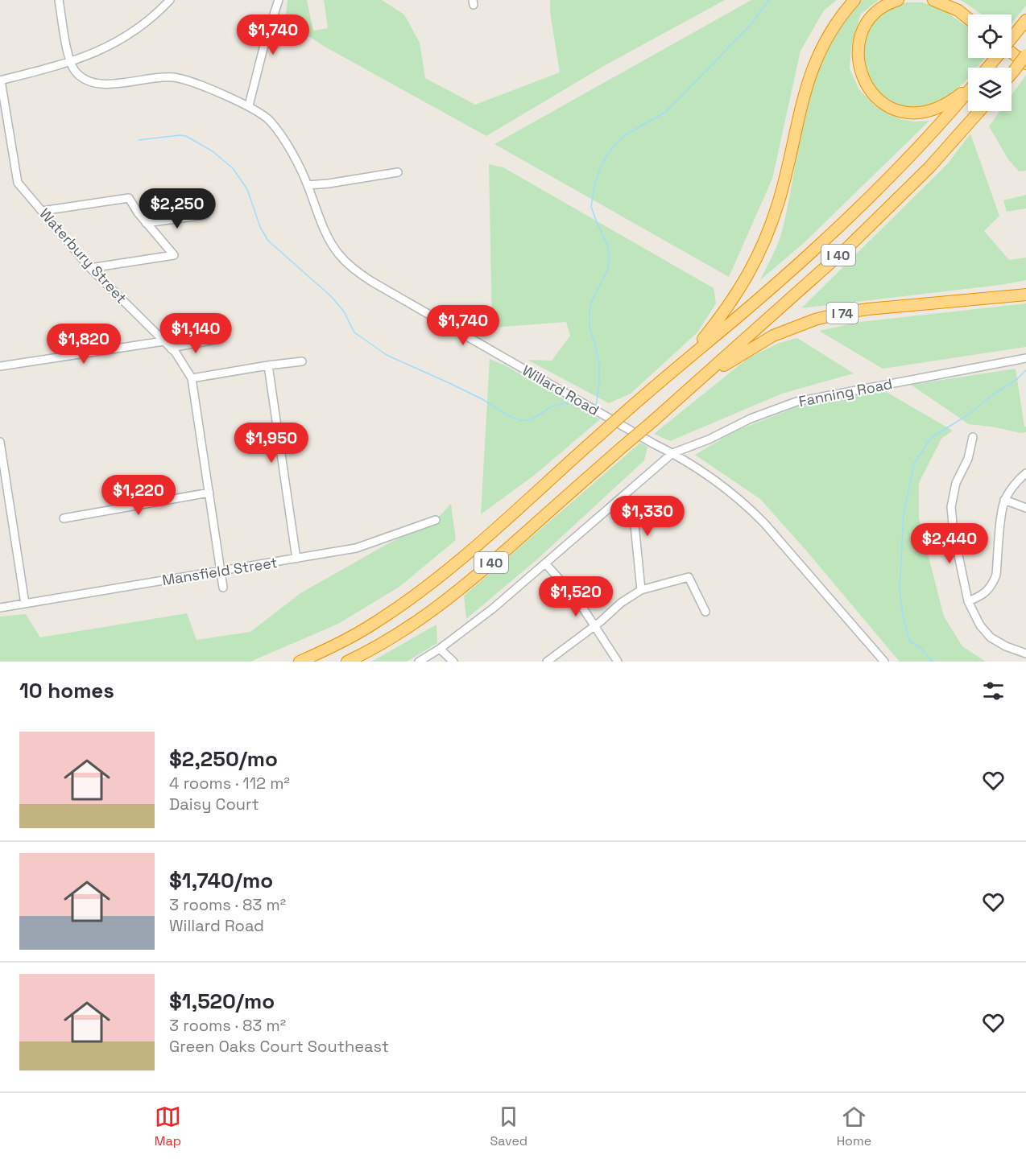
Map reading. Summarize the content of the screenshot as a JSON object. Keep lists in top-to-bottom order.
{
  "streets": {
    "highway": ["I 40", "I 74"],
    "street": [
      "Waterbury Street",
      "Willard Road",
      "Fanning Road",
      "Mansfield Street"
    ]
  },
  "crossings": [
    ["I 40", "I 74"],
    ["Waterbury Street", "Mansfield Street"],
    ["Willard Road", "Fanning Road"]
  ],
  "page": {
    "price": [
      "$1,740",
      "$2,250",
      "$1,740",
      "$1,140",
      "$1,820",
      "$1,950",
      "$1,220",
      "$1,330",
      "$2,440",
      "$1,520"
    ],
    "heading": "10 homes",
    "list": [
      {
        "name": "$2,250/mo",
        "note": "4 rooms · 112 m² · Daisy Court"
      },
      {
        "name": "$1,740/mo",
        "note": "3 rooms · 83 m² · Willard Road"
      },
      {
        "name": "$1,520/mo",
        "note": "3 rooms · 83 m² · Green Oaks Court Southeast"
      }
    ],
    "tabs": ["Map", "Saved", "Home"]
  }
}
